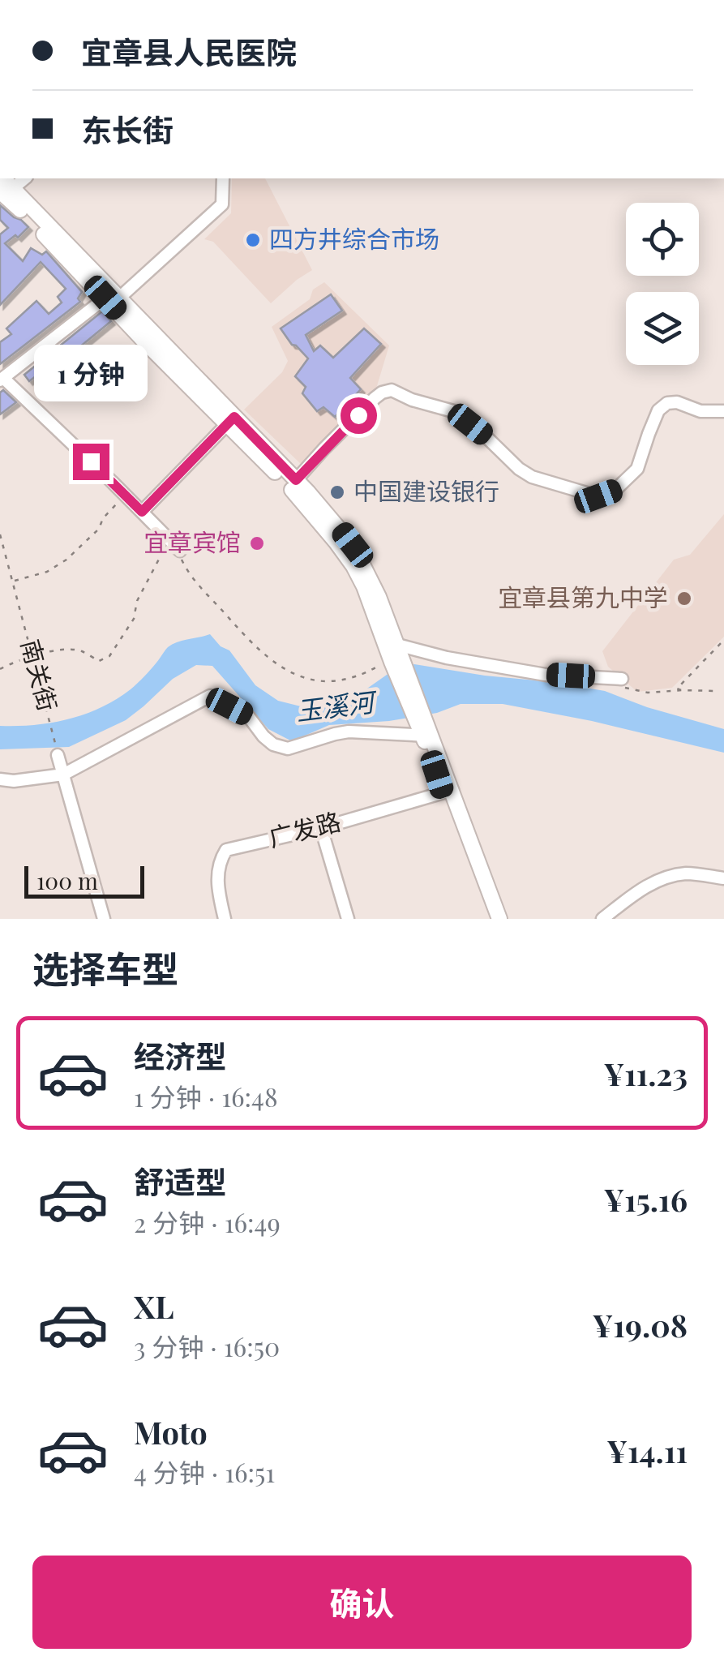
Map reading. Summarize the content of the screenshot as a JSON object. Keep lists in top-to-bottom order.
{
  "streets": {
    "street": ["广发路"],
    "path": ["南关街"]
  },
  "water": ["玉溪河"],
  "places": [
    "四方井综合市场",
    "中国建设银行",
    "宜章宾馆",
    "宜章县第九中学"
  ],
  "scale_bar": "100 m",
  "page": {
    "banner": ["宜章县人民医院", "东长街"],
    "bubble": "1 分钟",
    "scale": "100 m",
    "heading": "选择车型",
    "list": [
      {
        "name": "经济型",
        "note": "1 分钟 · 16:48",
        "value": "¥11.23"
      },
      {
        "name": "舒适型",
        "note": "2 分钟 · 16:49",
        "value": "¥15.16"
      },
      {
        "name": "XL",
        "note": "3 分钟 · 16:50",
        "value": "¥19.08"
      },
      {
        "name": "Moto",
        "note": "4 分钟 · 16:51",
        "value": "¥14.11"
      }
    ],
    "buttons": "确认"
  }
}
